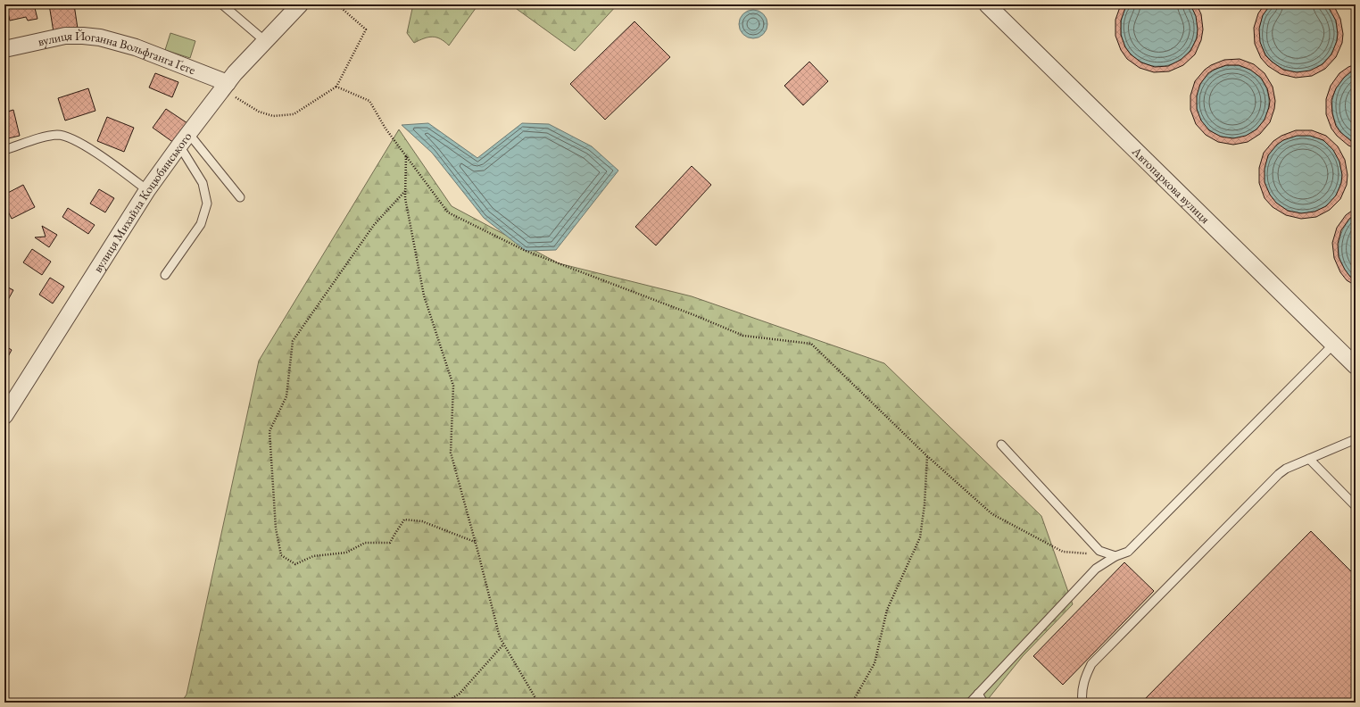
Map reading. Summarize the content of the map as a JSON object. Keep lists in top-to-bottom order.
{
  "streets": {
    "street": ["вулиця Йоганна Вольфганга Ґете", "Автопаркова вулиця", "вулиця Михайла Коцюбинського"]
  },
  "crossings": [
    ["вулиця Йоганна Вольфганга Ґете", "вулиця Михайла Коцюбинського"]
  ]
}
